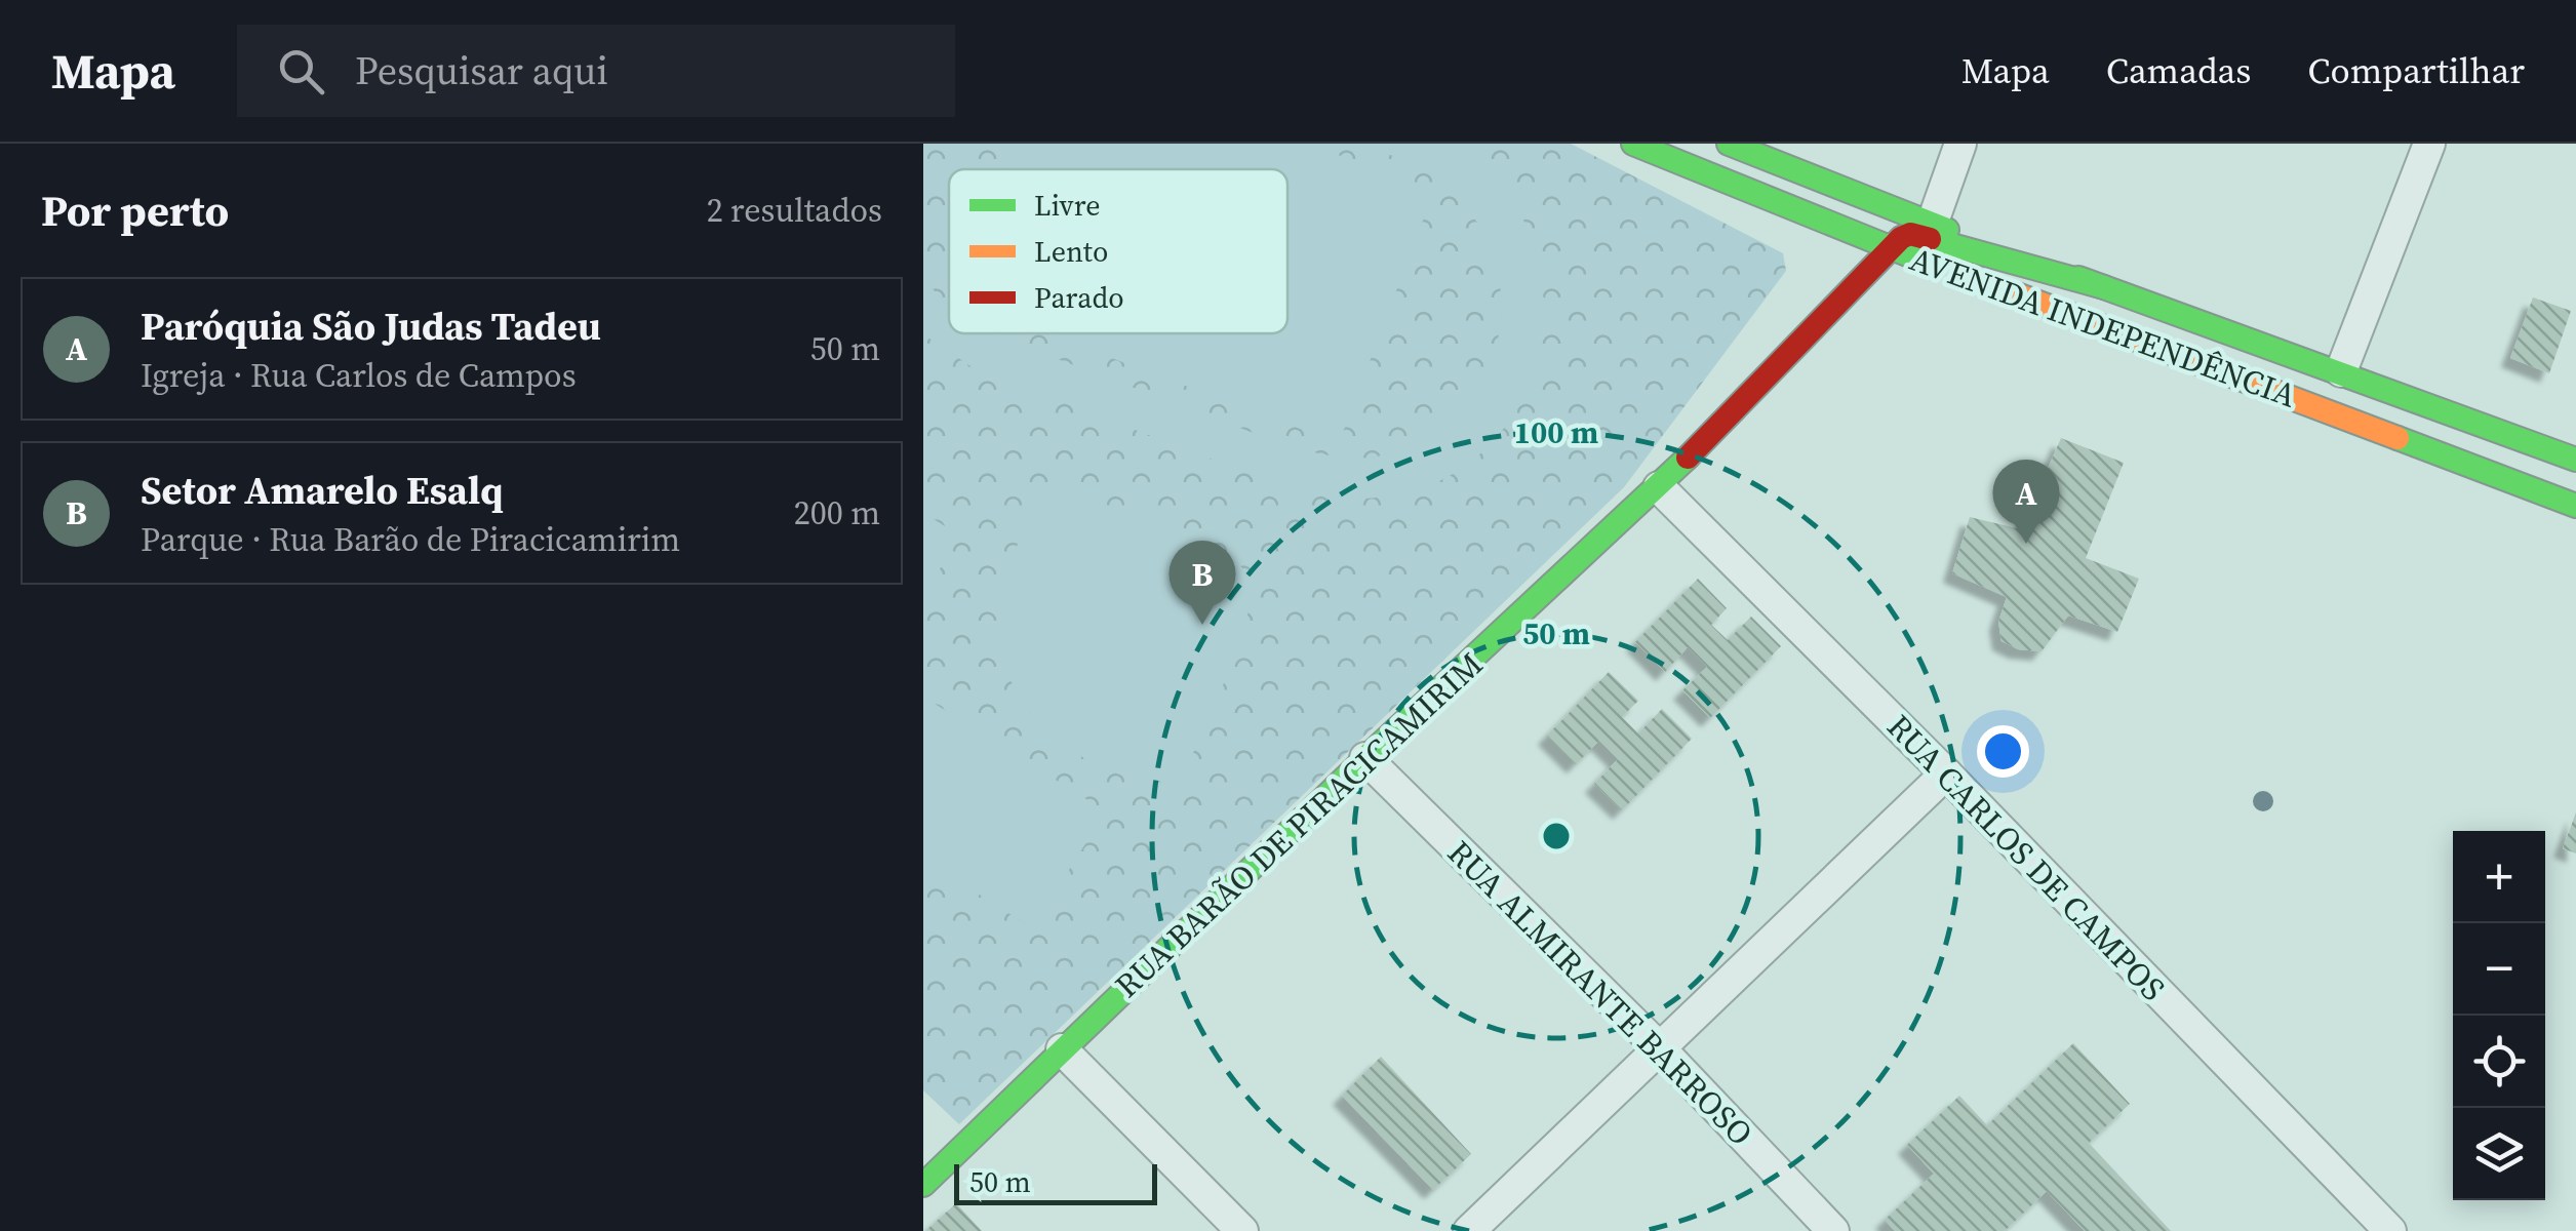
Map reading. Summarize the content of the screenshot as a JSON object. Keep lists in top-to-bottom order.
{
  "streets": {
    "main road": ["AVENIDA INDEPENDÊNCIA", "RUA BARÃO DE PIRACICAMIRIM"],
    "street": ["RUA CARLOS DE CAMPOS", "RUA ALMIRANTE BARROSO"]
  },
  "crossings": [
    ["AVENIDA INDEPENDÊNCIA", "RUA BARÃO DE PIRACICAMIRIM"],
    ["RUA BARÃO DE PIRACICAMIRIM", "RUA CARLOS DE CAMPOS"],
    ["RUA BARÃO DE PIRACICAMIRIM", "RUA ALMIRANTE BARROSO"]
  ],
  "legend": ["Livre", "Lento", "Parado"],
  "scale_bar": "50 m",
  "page": {
    "header": "Mapa",
    "search": "Pesquisar aqui",
    "nav": ["Mapa", "Camadas", "Compartilhar"],
    "heading": ["Por perto", "2 resultados"],
    "list": [
      {
        "mark": "A",
        "name": "Paróquia São Judas Tadeu",
        "note": "Igreja · Rua Carlos de Campos",
        "value": "50 m"
      },
      {
        "mark": "B",
        "name": "Setor Amarelo Esalq",
        "note": "Parque · Rua Barão de Piracicamirim",
        "value": "200 m"
      }
    ],
    "pins": ["A", "B"],
    "map_buttons": ["+", "−"],
    "scale": "50 m"
  },
  "rings": ["100 m", "50 m"]
}
